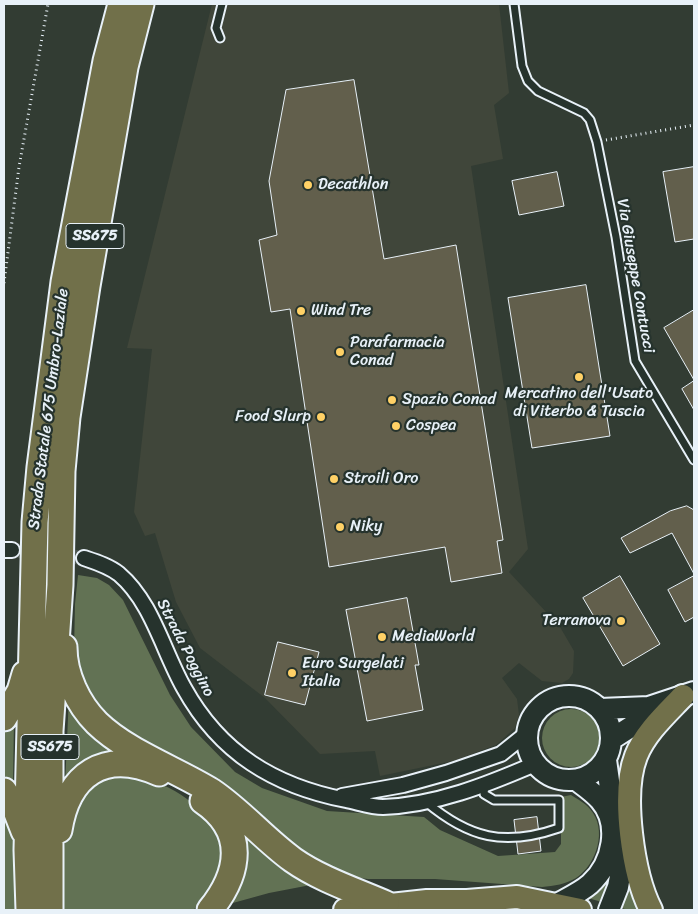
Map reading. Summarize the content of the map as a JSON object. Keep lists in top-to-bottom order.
{
  "streets": {
    "highway": ["SS675", "Strada Statale 675 Umbro-Laziale"],
    "street": ["Strada Poggino"],
    "lane": ["Via Giuseppe Contucci"]
  },
  "places": [
    "Decathlon",
    "Wind Tre",
    "Parafarmacia Conad",
    "Mercatino dell'Usato di Viterbo & Tuscia",
    "Spazio Conad",
    "Food Slurp",
    "Cospea",
    "Stroili Oro",
    "Niky",
    "Terranova",
    "MediaWorld",
    "Euro Surgelati Italia"
  ]
}
